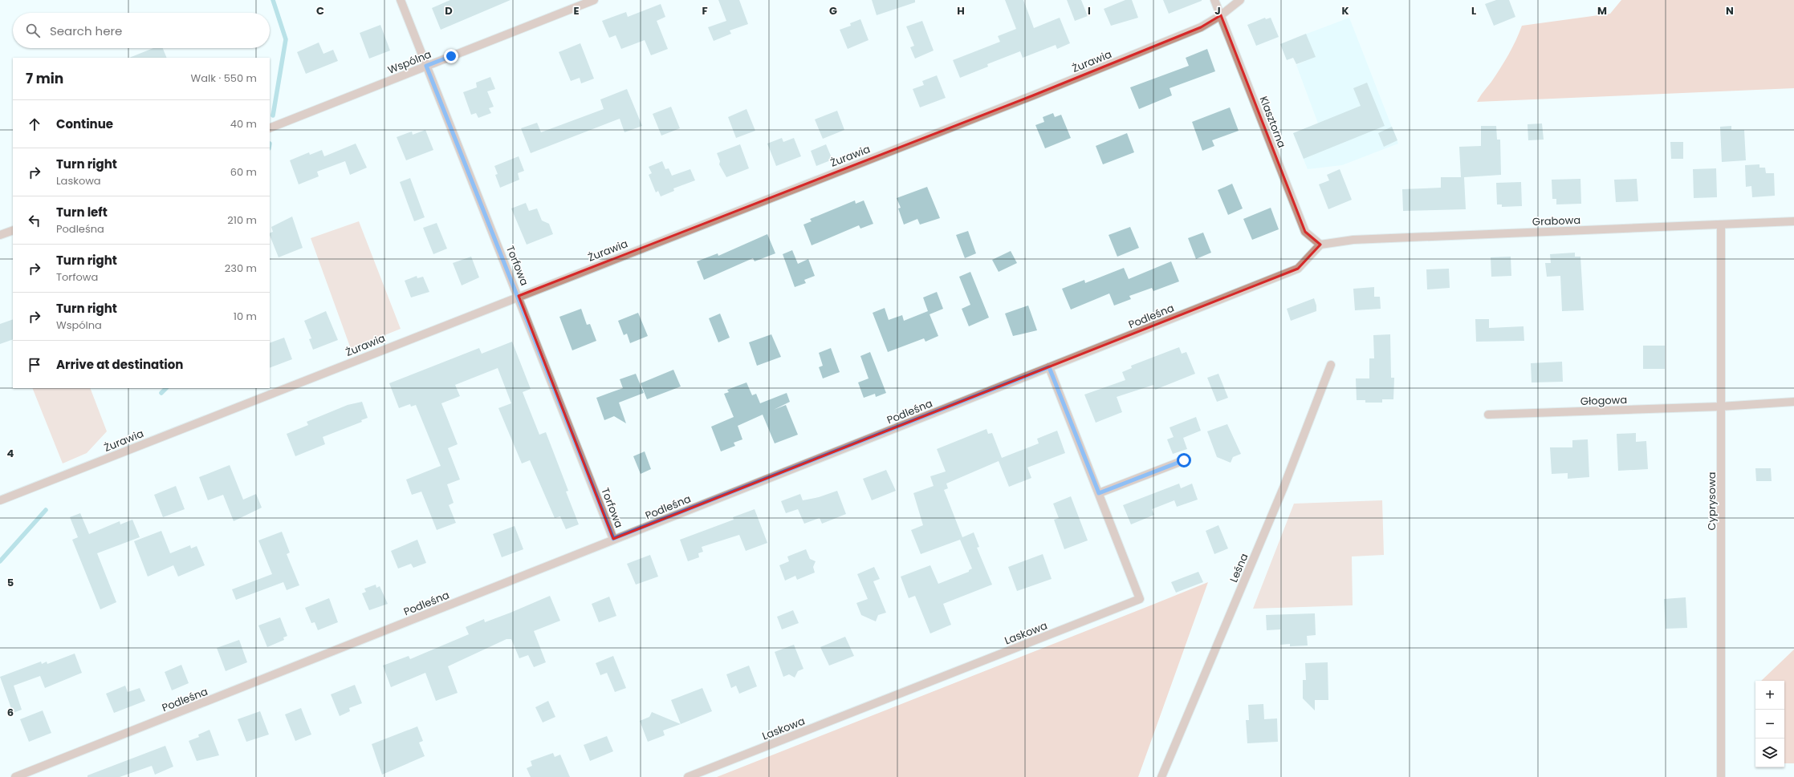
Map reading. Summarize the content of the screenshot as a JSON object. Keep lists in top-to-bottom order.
{
  "streets": {
    "street": [
      "Żurawia",
      "Wspólna",
      "Klasztorna",
      "Grabowa",
      "Torfowa",
      "Podleśna",
      "Głogowa",
      "Cyprysowa",
      "Leśna",
      "Laskowa"
    ]
  },
  "crossings": [
    ["Żurawia", "Klasztorna"],
    ["Żurawia", "Torfowa"],
    ["Wspólna", "Torfowa"],
    ["Klasztorna", "Grabowa"],
    ["Klasztorna", "Podleśna"],
    ["Grabowa", "Podleśna"],
    ["Grabowa", "Cyprysowa"],
    ["Torfowa", "Podleśna"],
    ["Podleśna", "Laskowa"],
    ["Głogowa", "Cyprysowa"]
  ],
  "page": {
    "search": "Search here",
    "heading": ["7 min", "Walk · 550 m"],
    "list": [
      ["Continue", "40 m"],
      ["Turn right", "Laskowa", "60 m"],
      ["Turn left", "Podleśna", "210 m"],
      ["Turn right", "Torfowa", "230 m"],
      ["Turn right", "Wspólna", "10 m"],
      "Arrive at destination"
    ],
    "map_buttons": ["+", "−"]
  },
  "grid": {
    "columns": [
      "C",
      "D",
      "E",
      "F",
      "G",
      "H",
      "I",
      "J",
      "K",
      "L",
      "M",
      "N"
    ],
    "rows": ["4", "5", "6"]
  }
}
